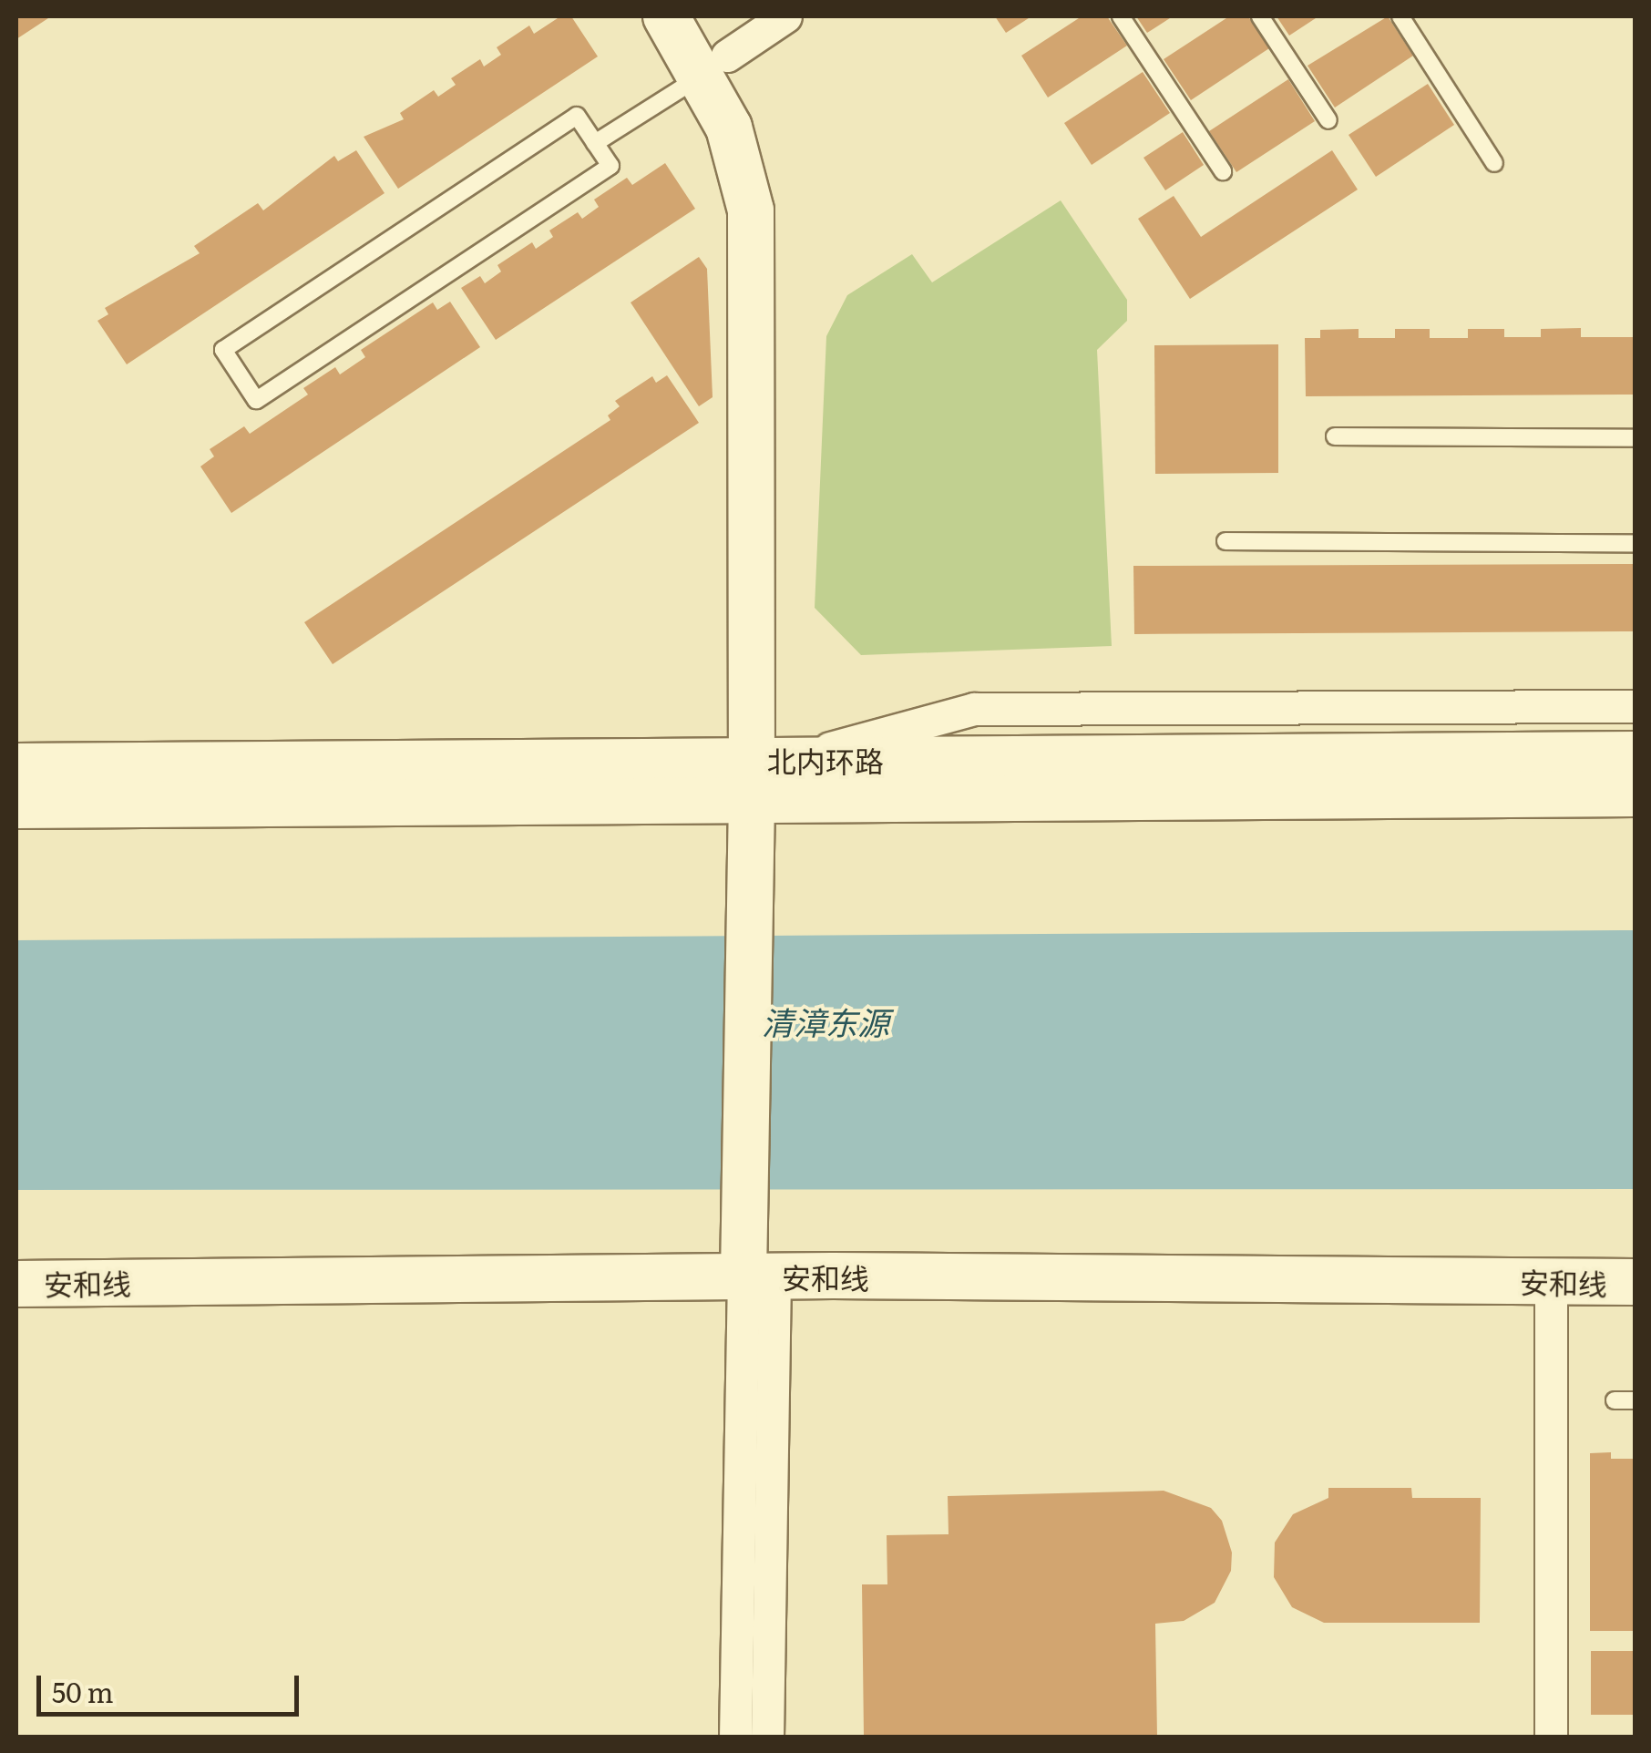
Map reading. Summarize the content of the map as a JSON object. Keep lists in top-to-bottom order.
{
  "streets": {
    "main road": ["北内环路", "安和线"]
  },
  "water": ["清漳东源"],
  "scale_bar": "50 m"
}
